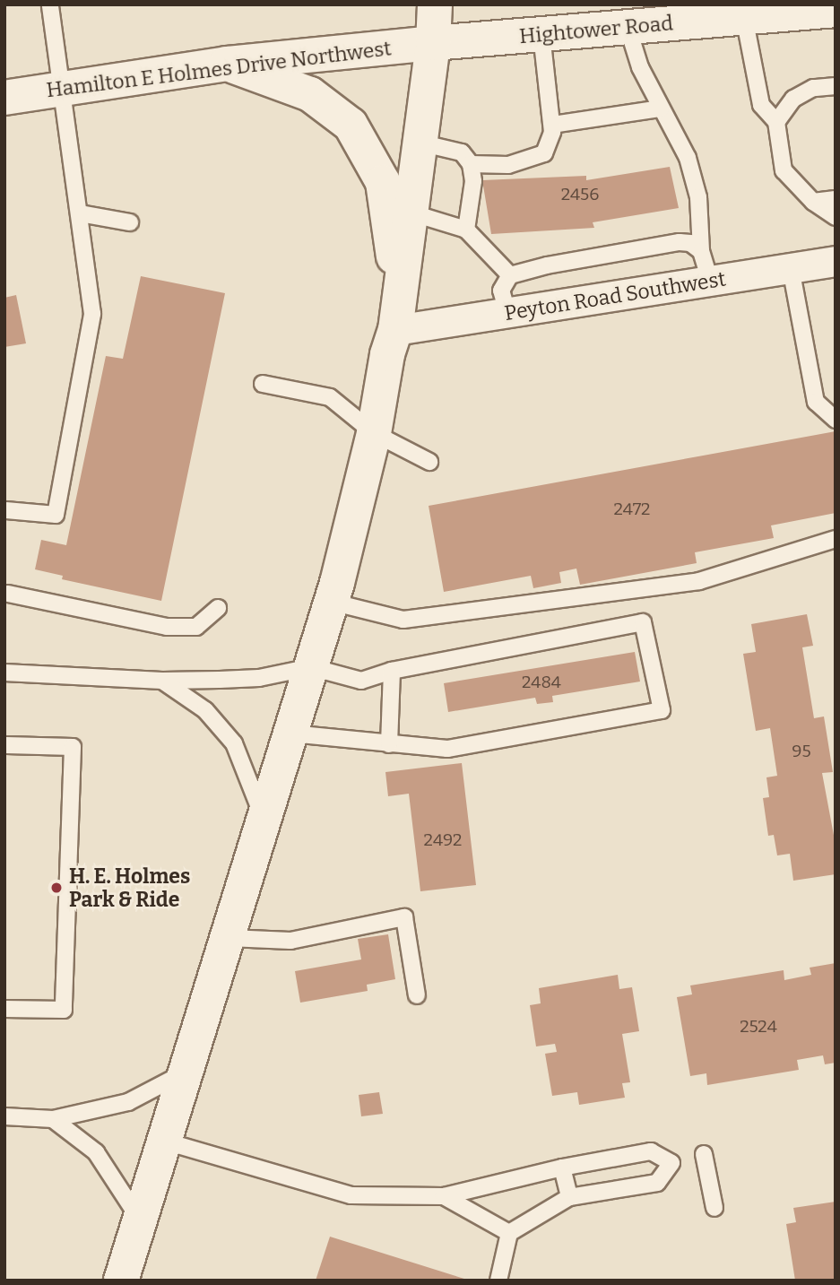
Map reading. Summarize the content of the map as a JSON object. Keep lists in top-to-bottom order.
{
  "streets": {
    "main road": ["Hightower Road", "Hamilton E Holmes Drive Northwest"],
    "street": ["Peyton Road Southwest"]
  },
  "crossings": [
    ["Hightower Road", "Hamilton E Holmes Drive Northwest"]
  ],
  "places": ["H. E. Holmes Park & Ride"],
  "house_numbers": [
    "2456",
    "2472",
    "2484",
    "95",
    "2492",
    "2524"
  ]
}
